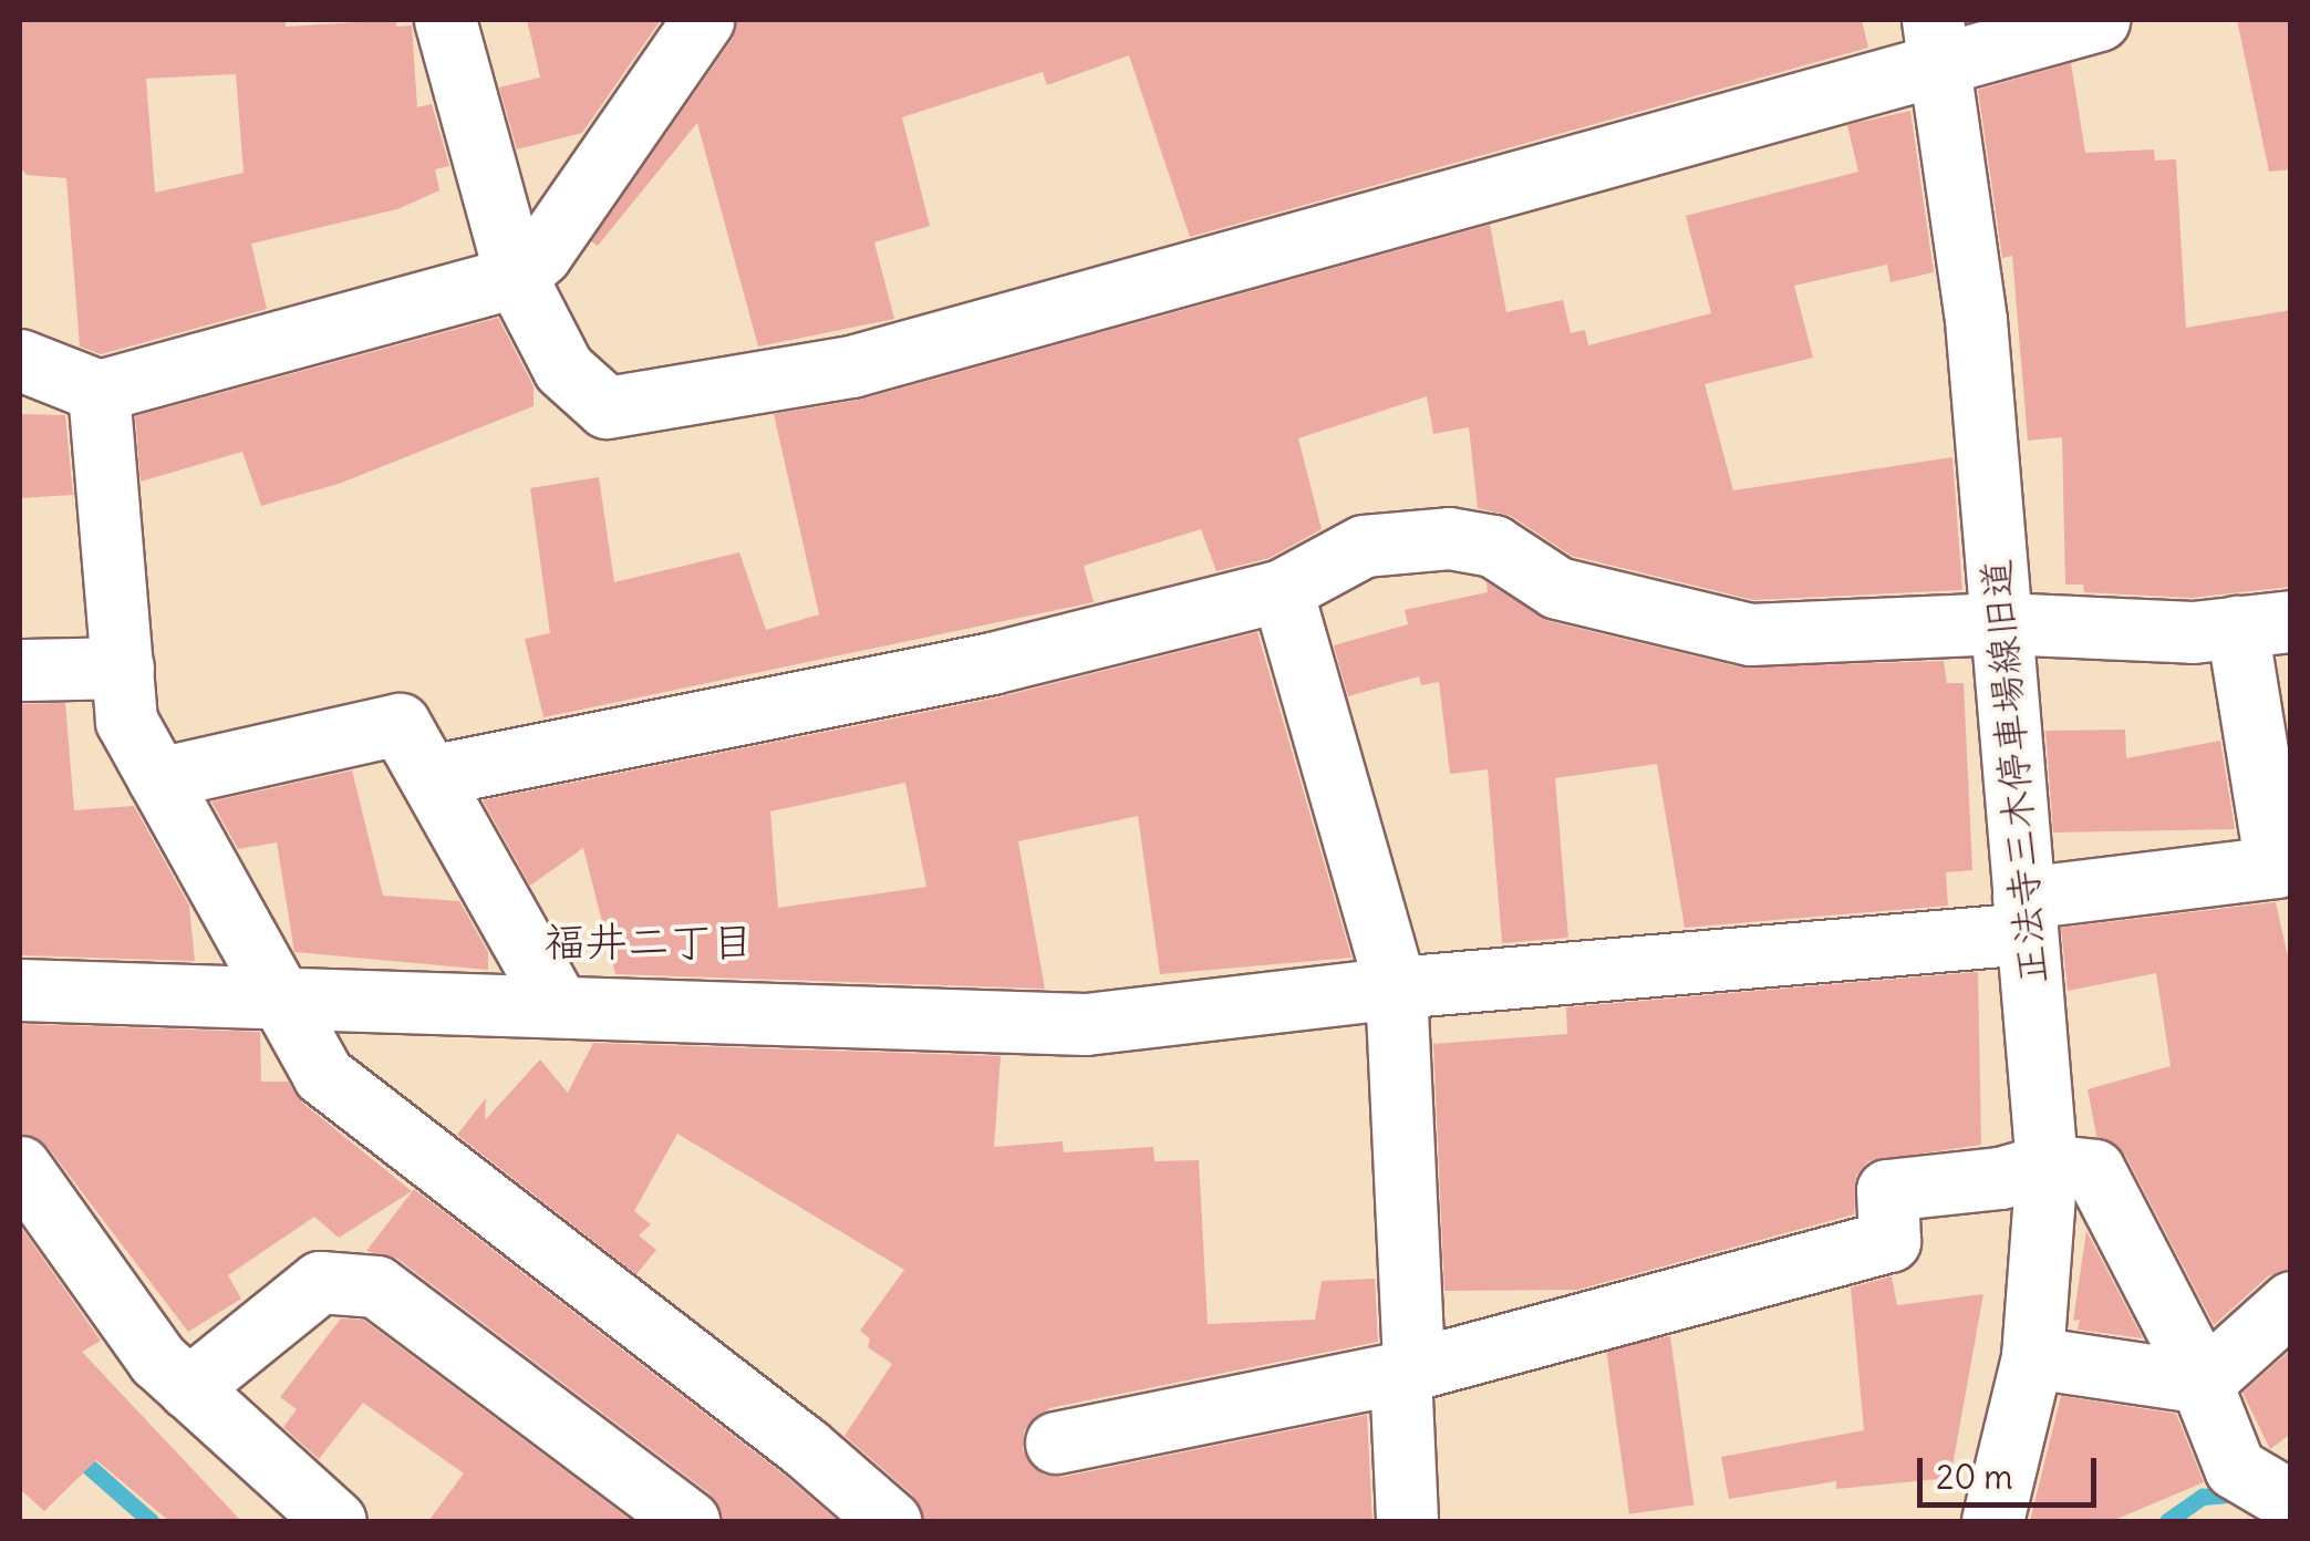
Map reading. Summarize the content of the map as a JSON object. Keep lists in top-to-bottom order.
{
  "streets": {
    "street": ["正法寺三木停車場線旧道"]
  },
  "districts": ["福井二丁目"],
  "scale_bar": "20 m"
}
